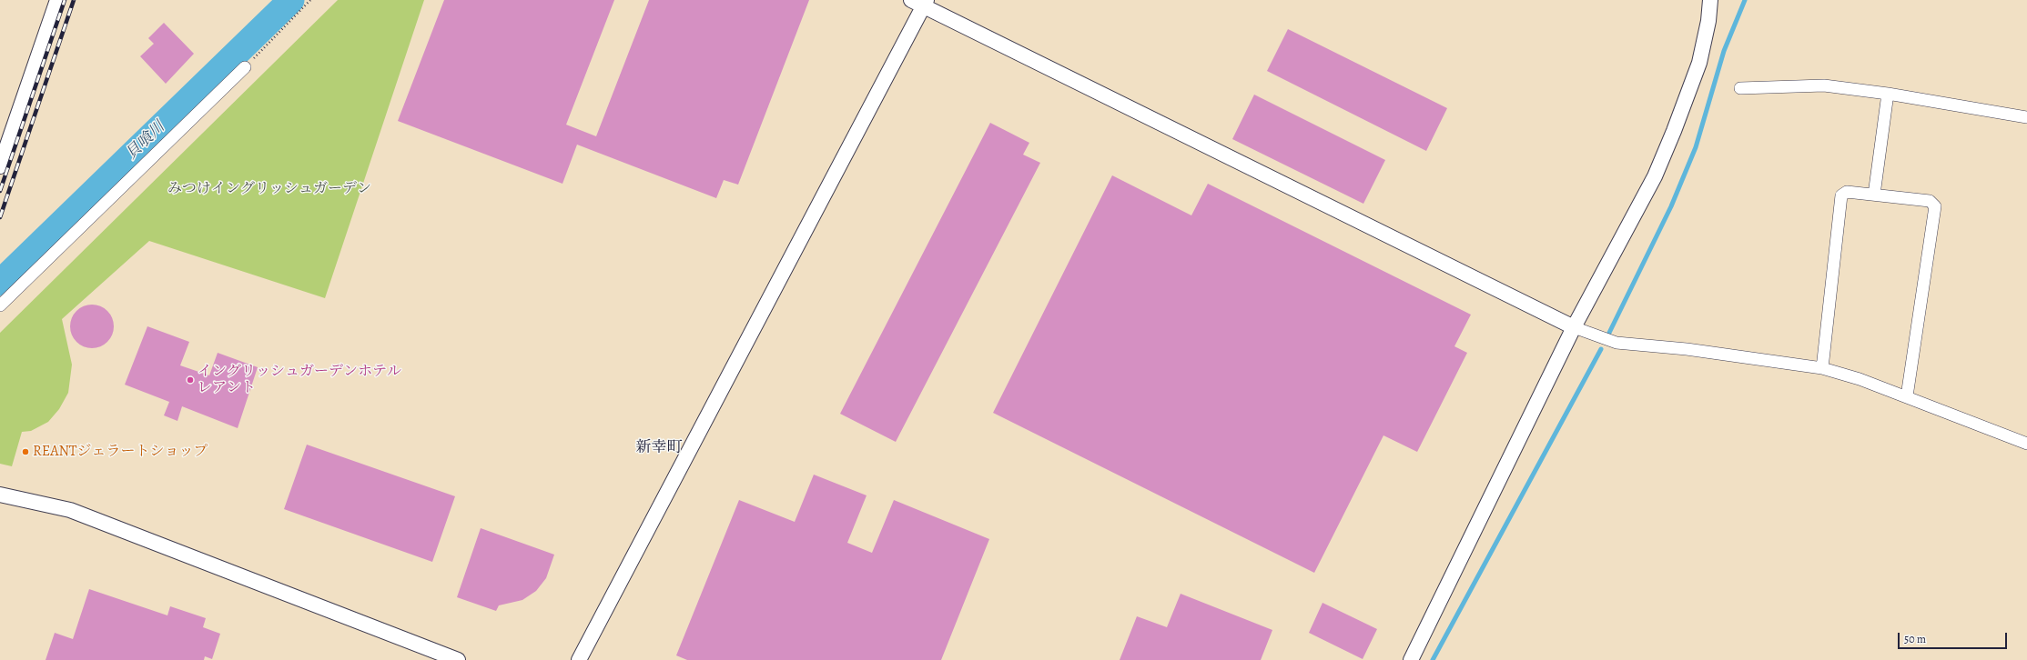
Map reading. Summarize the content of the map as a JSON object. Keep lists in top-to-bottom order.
{
  "districts": ["新幸町"],
  "water": ["貝喰川"],
  "parks": ["みつけイングリッシュガーデン"],
  "places": ["イングリッシュガーデンホテル レアント", "REANTジェラートショップ"],
  "scale_bar": "50 m"
}
